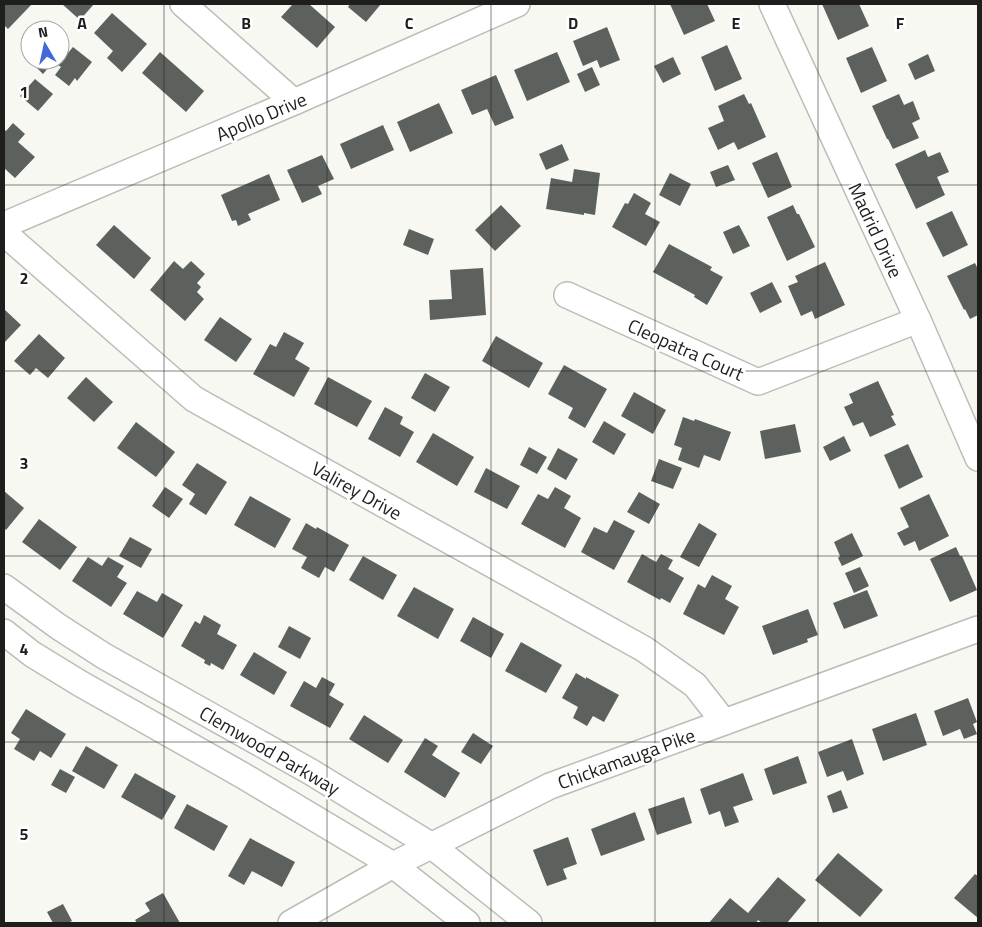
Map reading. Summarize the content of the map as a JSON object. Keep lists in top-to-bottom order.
{
  "streets": {
    "street": [
      "Apollo Drive",
      "Madrid Drive",
      "Cleopatra Court",
      "Valirey Drive",
      "Clemwood Parkway",
      "Chickamauga Pike"
    ]
  },
  "crossings": [
    ["Madrid Drive", "Cleopatra Court"],
    ["Valirey Drive", "Chickamauga Pike"],
    ["Clemwood Parkway", "Chickamauga Pike"]
  ],
  "north": "top",
  "grid": {
    "columns": [
      "A",
      "B",
      "C",
      "D",
      "E",
      "F"
    ],
    "rows": [
      "1",
      "2",
      "3",
      "4",
      "5"
    ]
  }
}
